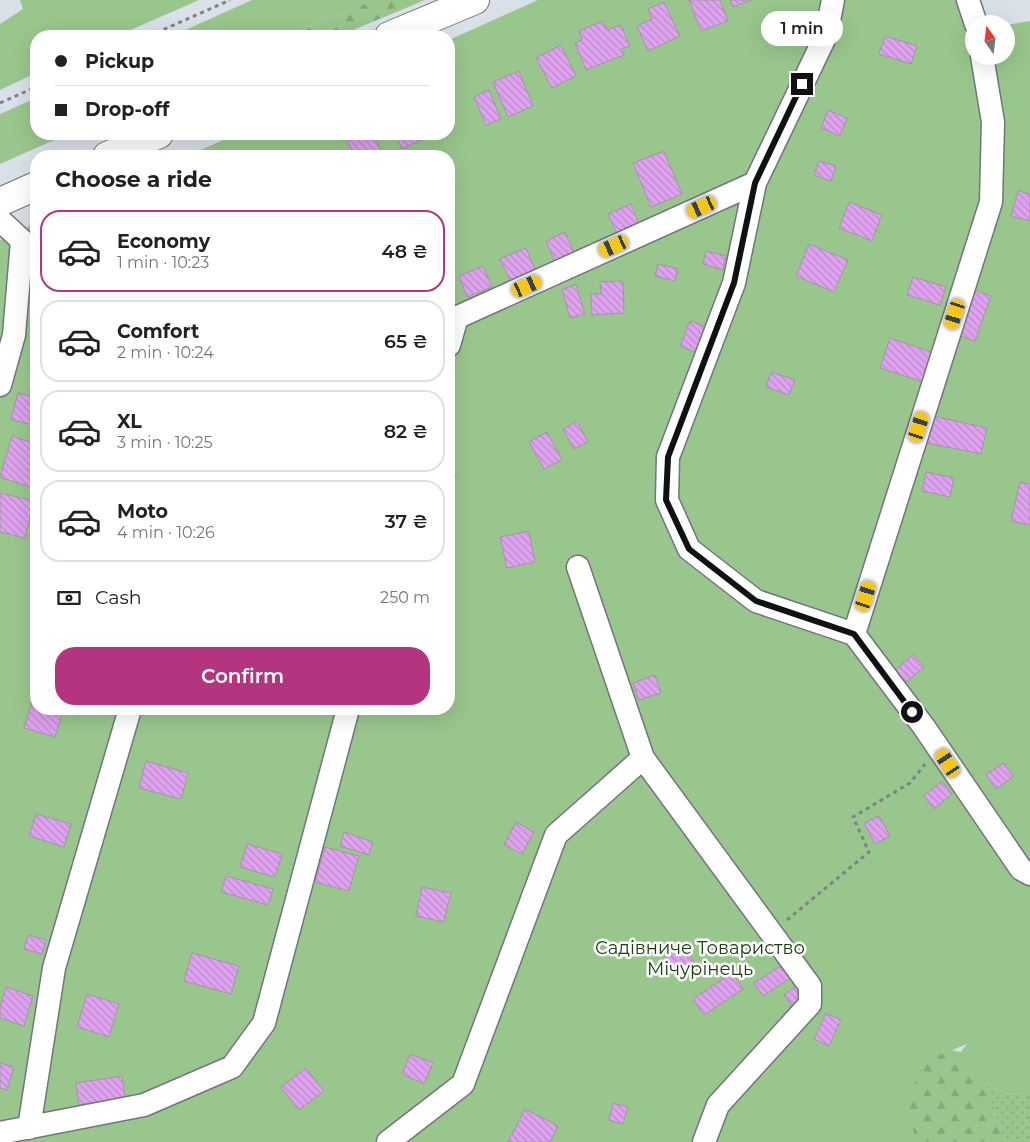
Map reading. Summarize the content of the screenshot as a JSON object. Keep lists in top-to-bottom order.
{
  "parks": ["Садівниче Товариство Мічурінець"],
  "north": "top",
  "page": {
    "bubble": "1 min",
    "banner": ["Pickup", "Drop-off"],
    "heading": "Choose a ride",
    "list": [
      {
        "name": "Economy",
        "note": "1 min · 10:23",
        "value": "48 ₴"
      },
      {
        "name": "Comfort",
        "note": "2 min · 10:24",
        "value": "65 ₴"
      },
      {
        "name": "XL",
        "note": "3 min · 10:25",
        "value": "82 ₴"
      },
      {
        "name": "Moto",
        "note": "4 min · 10:26",
        "value": "37 ₴"
      }
    ],
    "pay": ["Cash", "250 m"],
    "buttons": "Confirm"
  }
}
